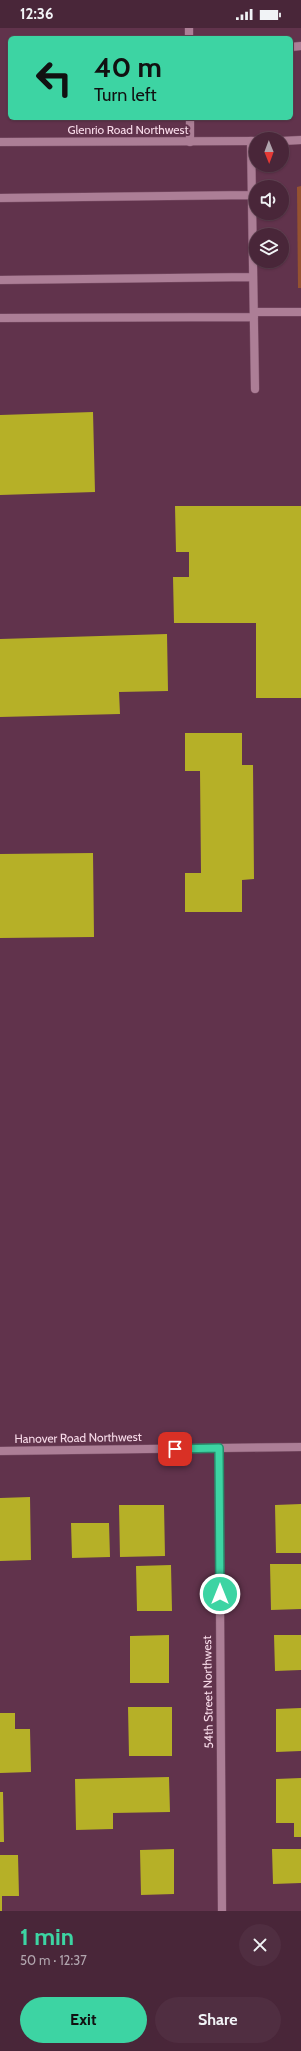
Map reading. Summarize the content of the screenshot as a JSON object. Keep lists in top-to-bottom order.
{
  "streets": {
    "street": ["Glenrio Road Northwest", "Hanover Road Northwest", "54th Street Northwest"]
  },
  "crossings": [
    ["Hanover Road Northwest", "54th Street Northwest"]
  ],
  "north": "bottom",
  "page": {
    "status": "12:36",
    "turn": ["40 m", "Turn left"],
    "heading": ["1 min", "50 m · 12:37"],
    "buttons": ["Exit", "Share"]
  }
}
